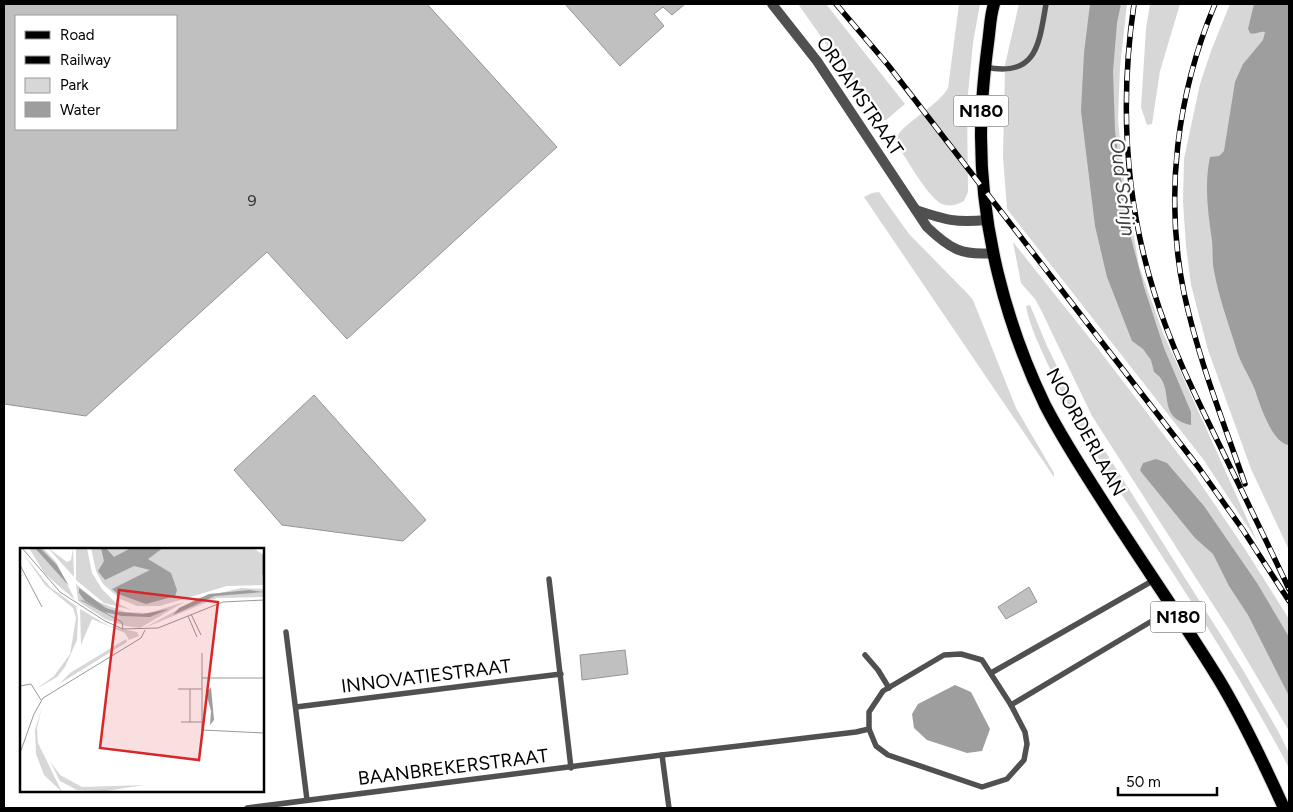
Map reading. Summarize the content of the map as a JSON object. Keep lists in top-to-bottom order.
{
  "streets": {
    "main road": ["N180", "NOORDERLAAN"],
    "street": ["ORDAMSTRAAT"],
    "lane": ["INNOVATIESTRAAT", "BAANBREKERSTRAAT"]
  },
  "crossings": [
    ["ORDAMSTRAAT", "NOORDERLAAN"]
  ],
  "water": ["Oud Schijn"],
  "house_numbers": ["9"],
  "legend": [
    "Road",
    "Railway",
    "Park",
    "Water"
  ],
  "scale_bar": "50 m"
}
